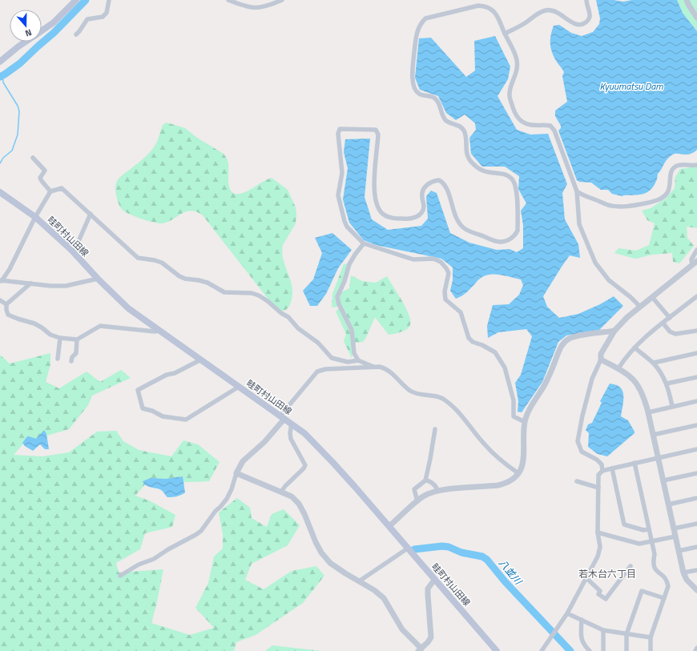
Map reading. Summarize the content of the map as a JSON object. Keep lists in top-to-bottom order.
{
  "streets": {
    "main road": ["畦町村山田線"]
  },
  "districts": ["若木台六丁目"],
  "water": ["Kyuumatsu Dam", "八並川"],
  "north": "bottom"
}
